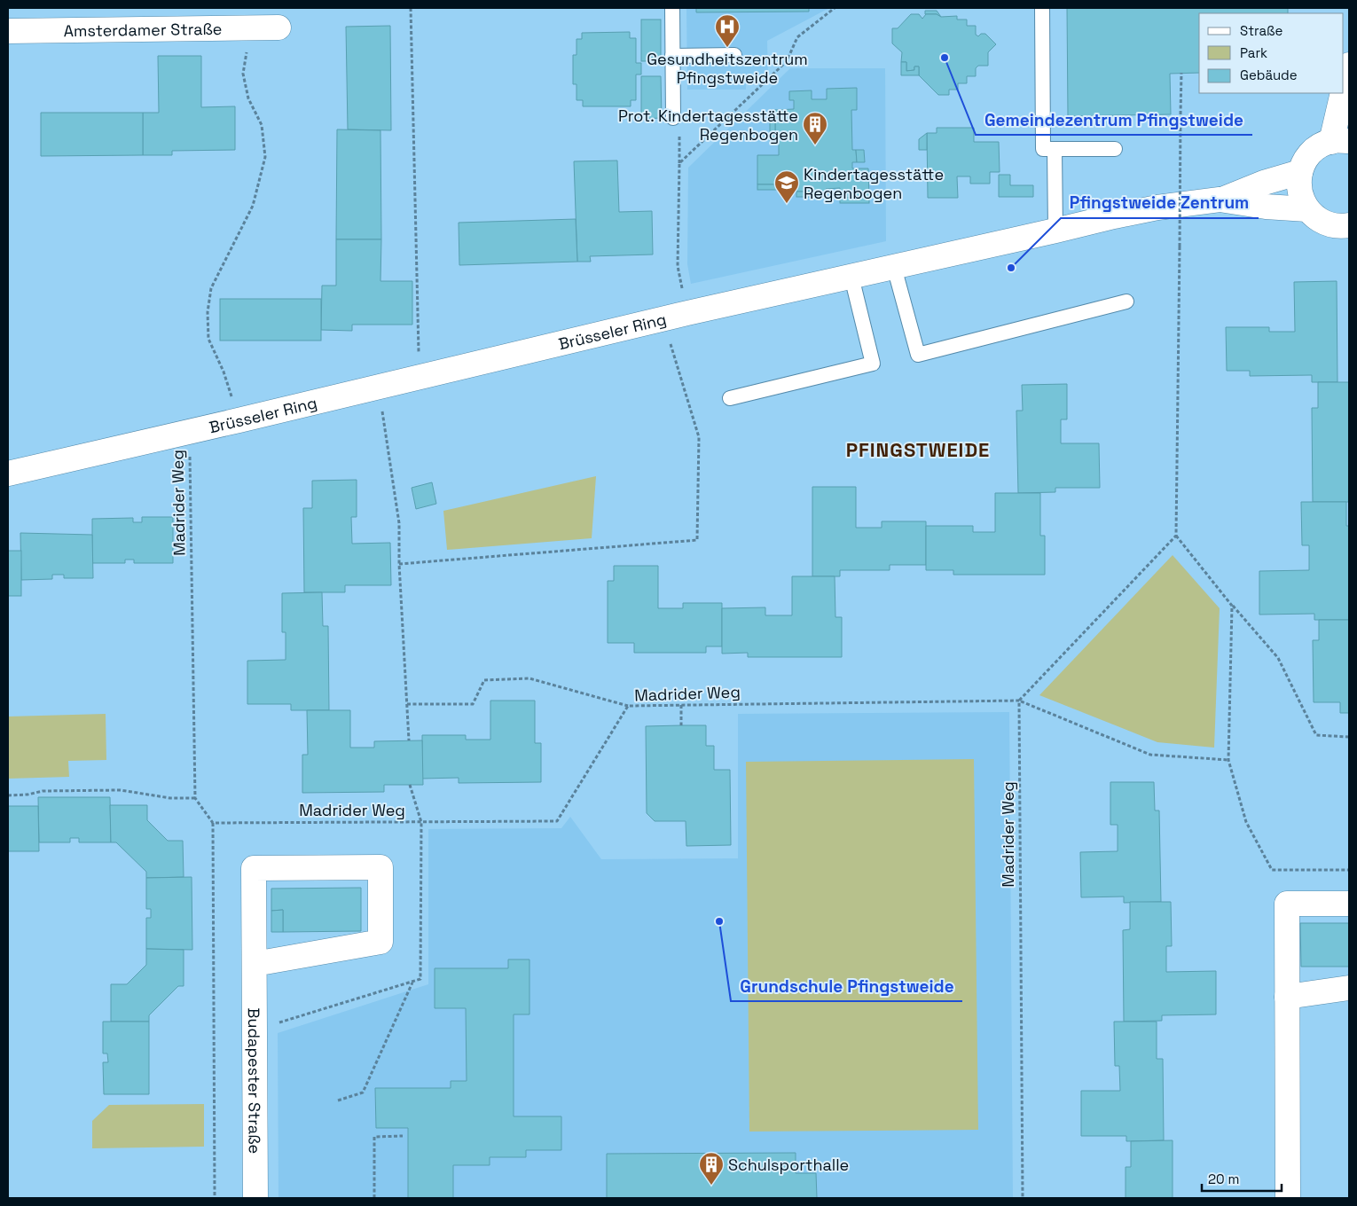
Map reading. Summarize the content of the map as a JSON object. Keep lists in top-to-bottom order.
{
  "streets": {
    "street": ["Amsterdamer Straße", "Brüsseler Ring", "Budapester Straße"],
    "path": ["Madrider Weg"]
  },
  "crossings": [
    ["Brüsseler Ring", "Madrider Weg"]
  ],
  "districts": ["PFINGSTWEIDE"],
  "places": {
    "hospital": ["Gesundheitszentrum Pfingstweide"],
    "other": ["Gemeindezentrum Pfingstweide", "Pfingstweide Zentrum", "Grundschule Pfingstweide"],
    "building": ["Prot. Kindertagesstätte Regenbogen", "Schulsporthalle"],
    "school or university": ["Kindertagesstätte Regenbogen"]
  },
  "legend": ["Straße", "Park", "Gebäude"],
  "scale_bar": "20 m"
}
